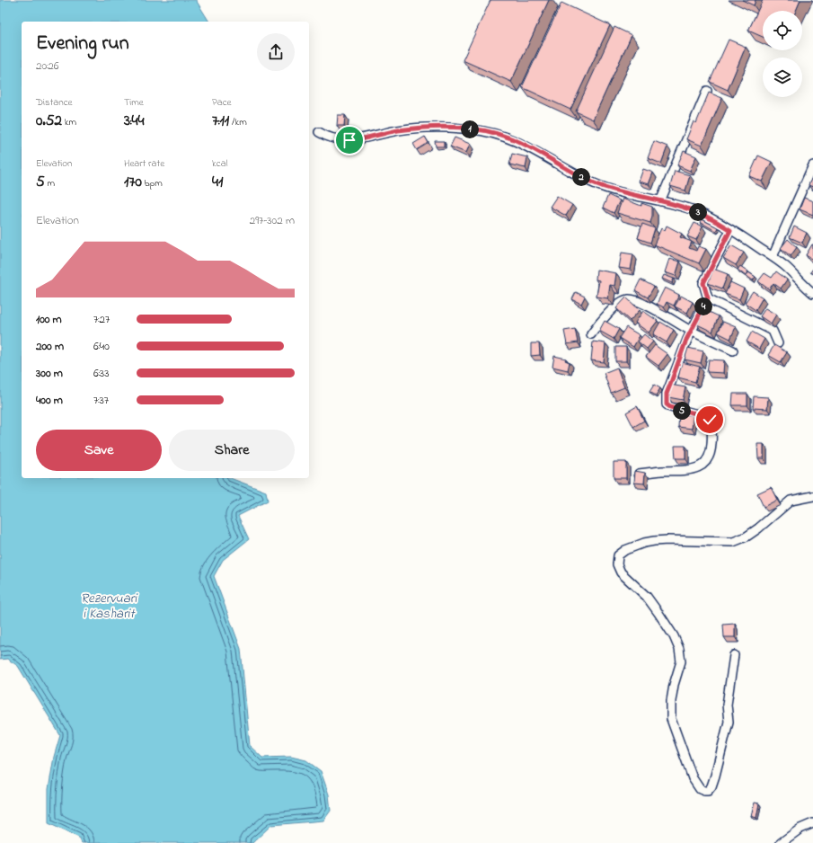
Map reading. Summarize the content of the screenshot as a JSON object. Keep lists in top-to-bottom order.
{
  "water": ["Rezervuari i Kasharit"],
  "page": {
    "heading": ["Evening run", "20:26"],
    "stats": [
      ["Distance", "0.52 km"],
      ["Time", "3:44"],
      ["Pace", "7:11 /km"],
      ["Elevation", "5 m"],
      ["Heart rate", "170 bpm"],
      ["kcal", "41"]
    ],
    "pins": [
      "1",
      "2",
      "3",
      "4",
      "5"
    ],
    "chart": ["Elevation", "297–302 m"],
    "list": [
      {
        "name": "100 m",
        "note": "7:27"
      },
      {
        "name": "200 m",
        "note": "6:40"
      },
      {
        "name": "300 m",
        "note": "6:33"
      },
      {
        "name": "400 m",
        "note": "7:37"
      }
    ],
    "buttons": ["Save", "Share"]
  }
}
